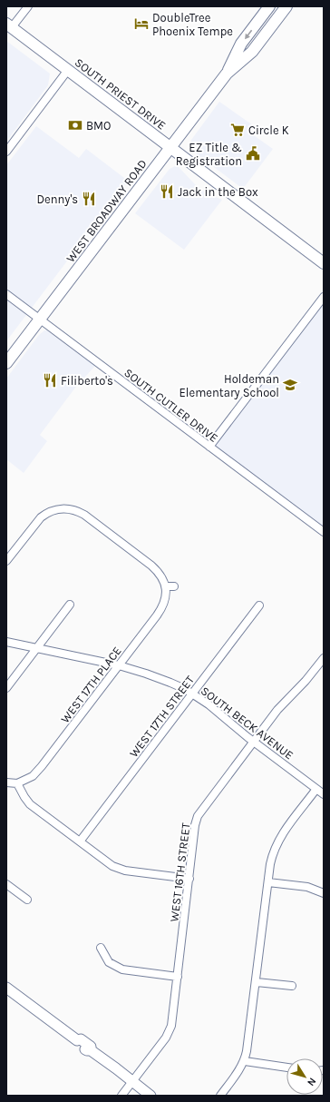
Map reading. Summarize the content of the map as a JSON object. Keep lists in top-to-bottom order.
{
  "streets": {
    "main road": ["SOUTH PRIEST DRIVE", "WEST BROADWAY ROAD"],
    "street": [
      "SOUTH CUTLER DRIVE",
      "WEST 17TH PLACE",
      "WEST 17TH STREET",
      "SOUTH BECK AVENUE",
      "WEST 16TH STREET"
    ]
  },
  "crossings": [
    ["SOUTH PRIEST DRIVE", "WEST BROADWAY ROAD"],
    ["WEST BROADWAY ROAD", "SOUTH CUTLER DRIVE"],
    ["WEST 17TH PLACE", "SOUTH BECK AVENUE"],
    ["WEST 17TH STREET", "SOUTH BECK AVENUE"],
    ["SOUTH BECK AVENUE", "WEST 16TH STREET"]
  ],
  "places": {
    "hotel": ["DoubleTree Phoenix Tempe"],
    "bank": ["BMO"],
    "supermarket": ["Circle K"],
    "public building": ["EZ Title & Registration"],
    "restaurant": ["Jack in the Box", "Denny's", "Filiberto's"],
    "school or university": ["Holdeman Elementary School"]
  },
  "north": "bottom right"
}
